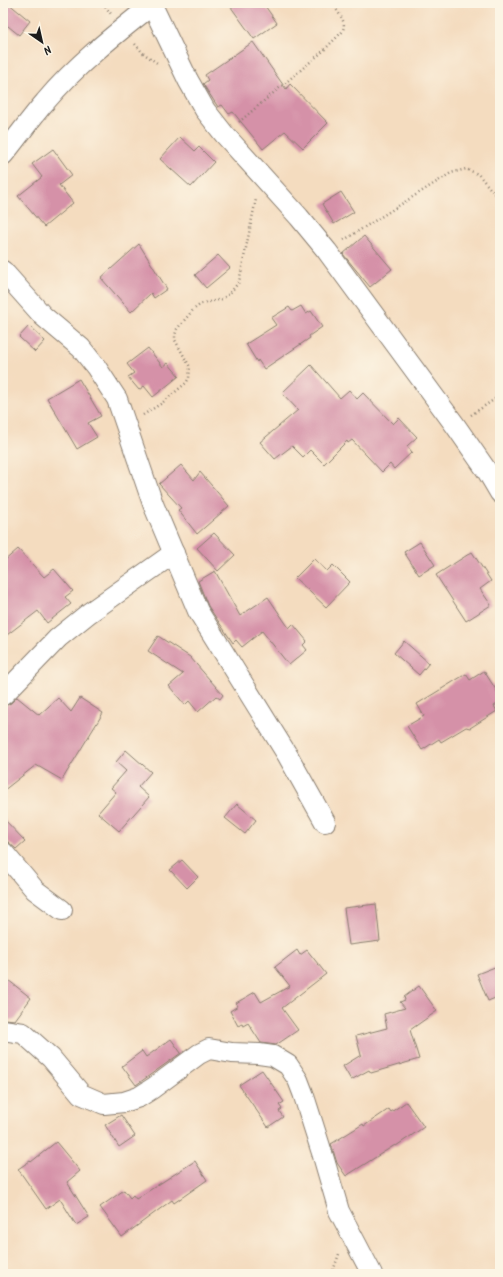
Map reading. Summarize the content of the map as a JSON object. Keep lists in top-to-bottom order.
{
  "north": "bottom right"
}
